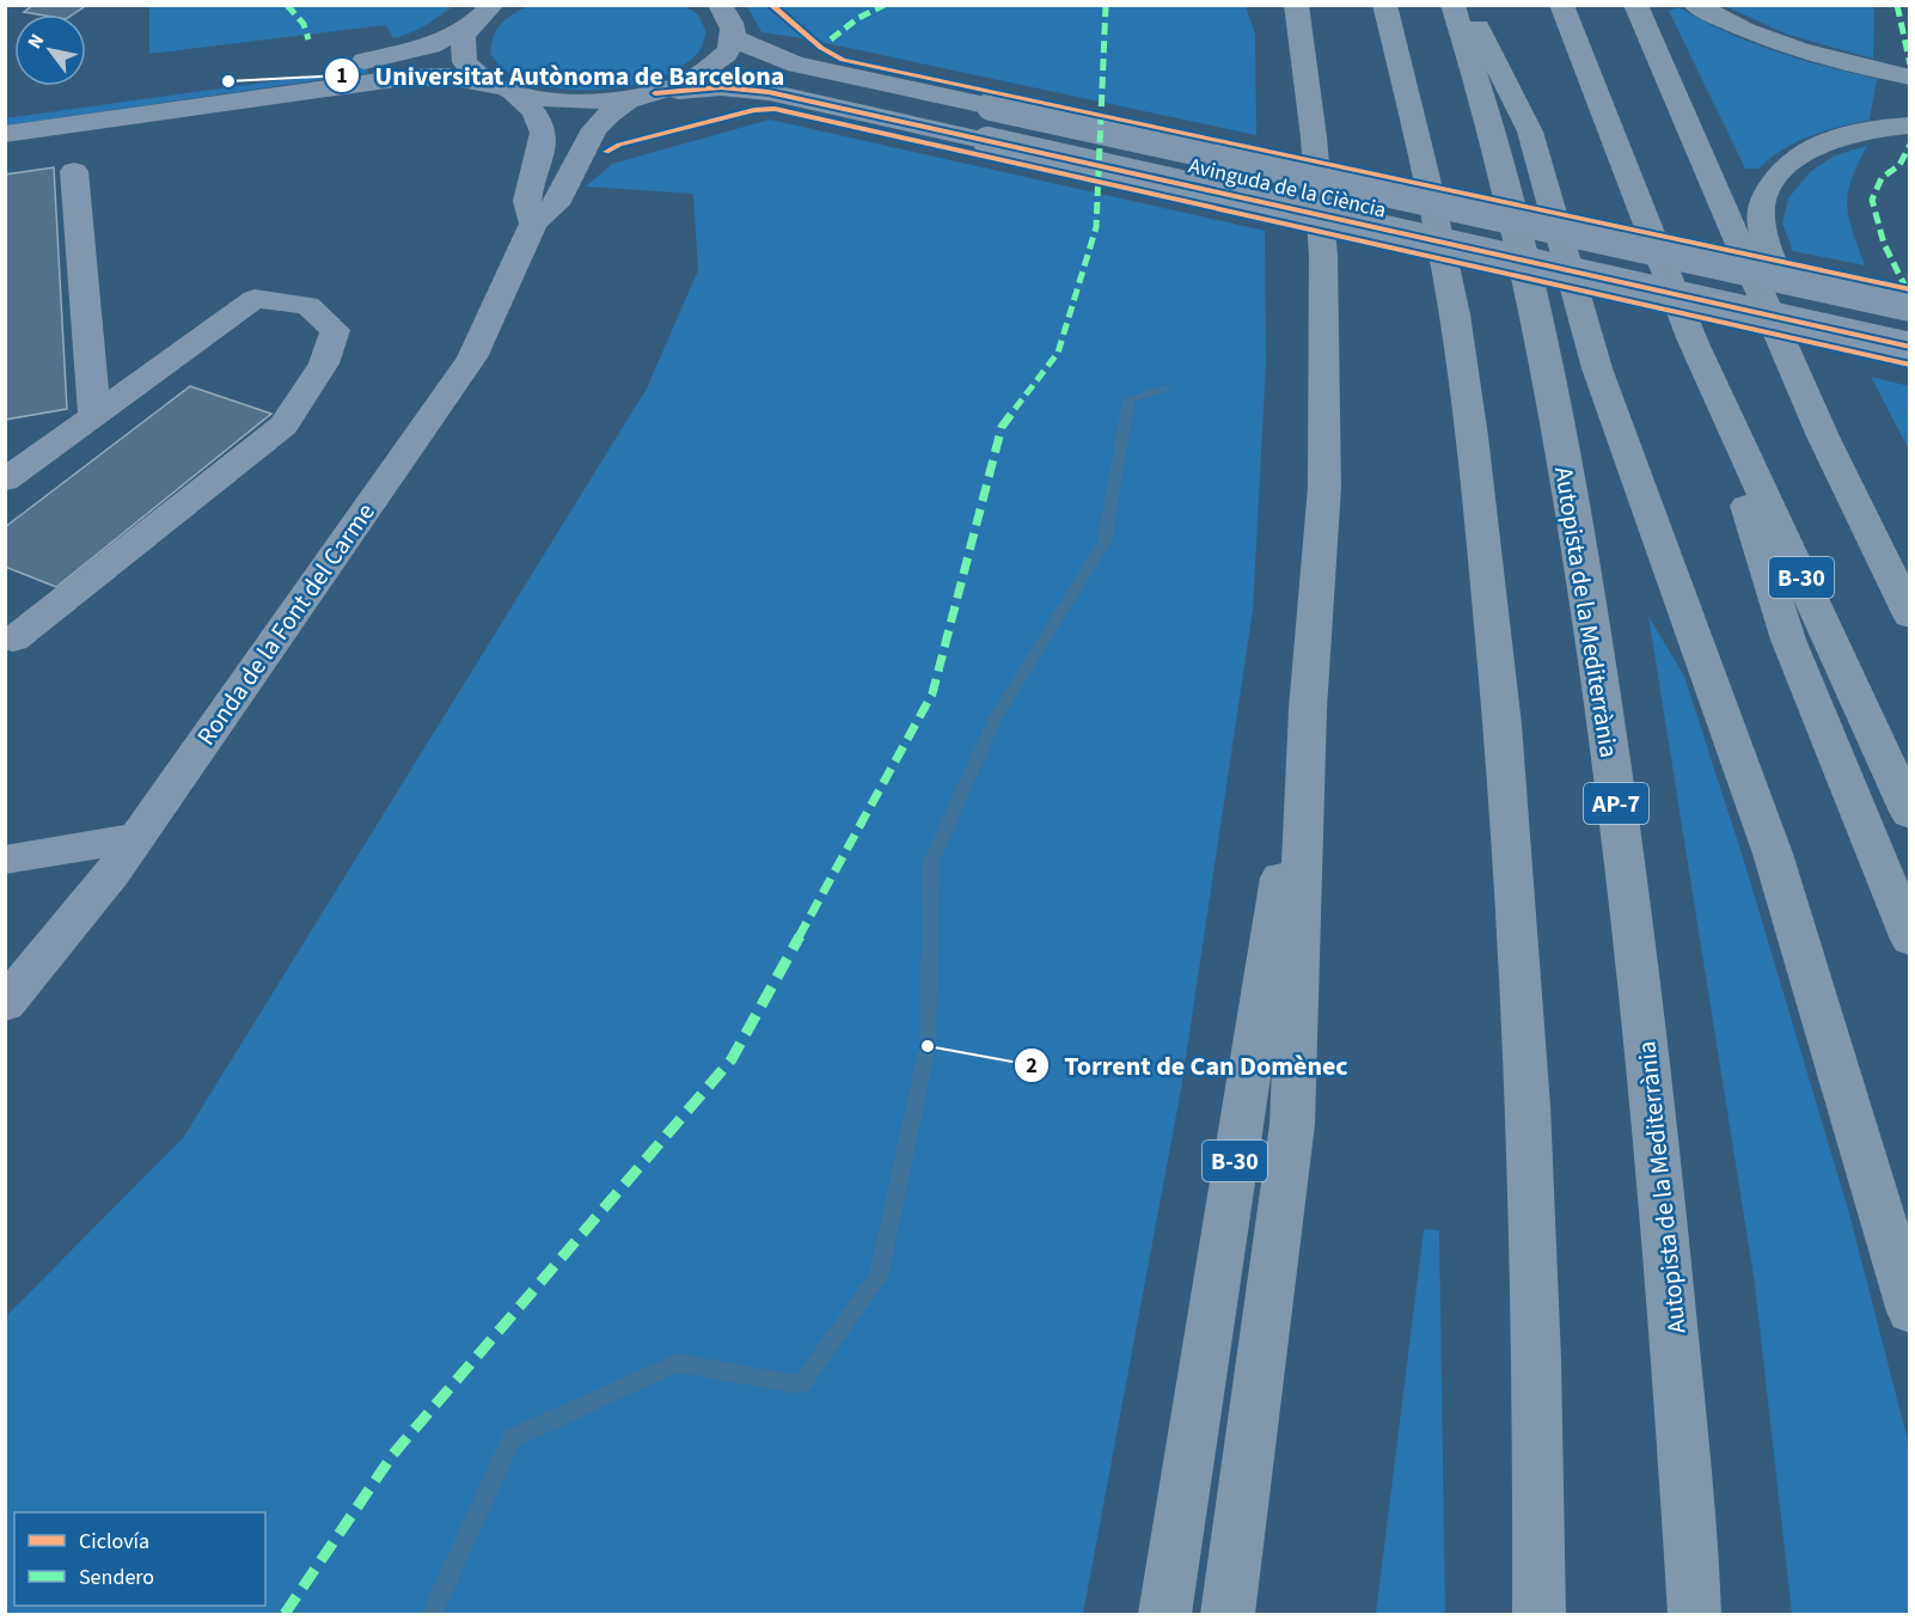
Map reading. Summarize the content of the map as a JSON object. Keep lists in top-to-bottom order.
{
  "streets": {
    "highway": ["B-30", "Autopista de la Mediterrània", "AP-7"],
    "street": ["Avinguda de la Ciència", "Ronda de la Font del Carme"]
  },
  "crossings": [
    ["Avinguda de la Ciència", "Ronda de la Font del Carme"]
  ],
  "places": ["Universitat Autònoma de Barcelona", "Torrent de Can Domènec"],
  "legend": ["Ciclovía", "Sendero"],
  "north": "top left"
}
